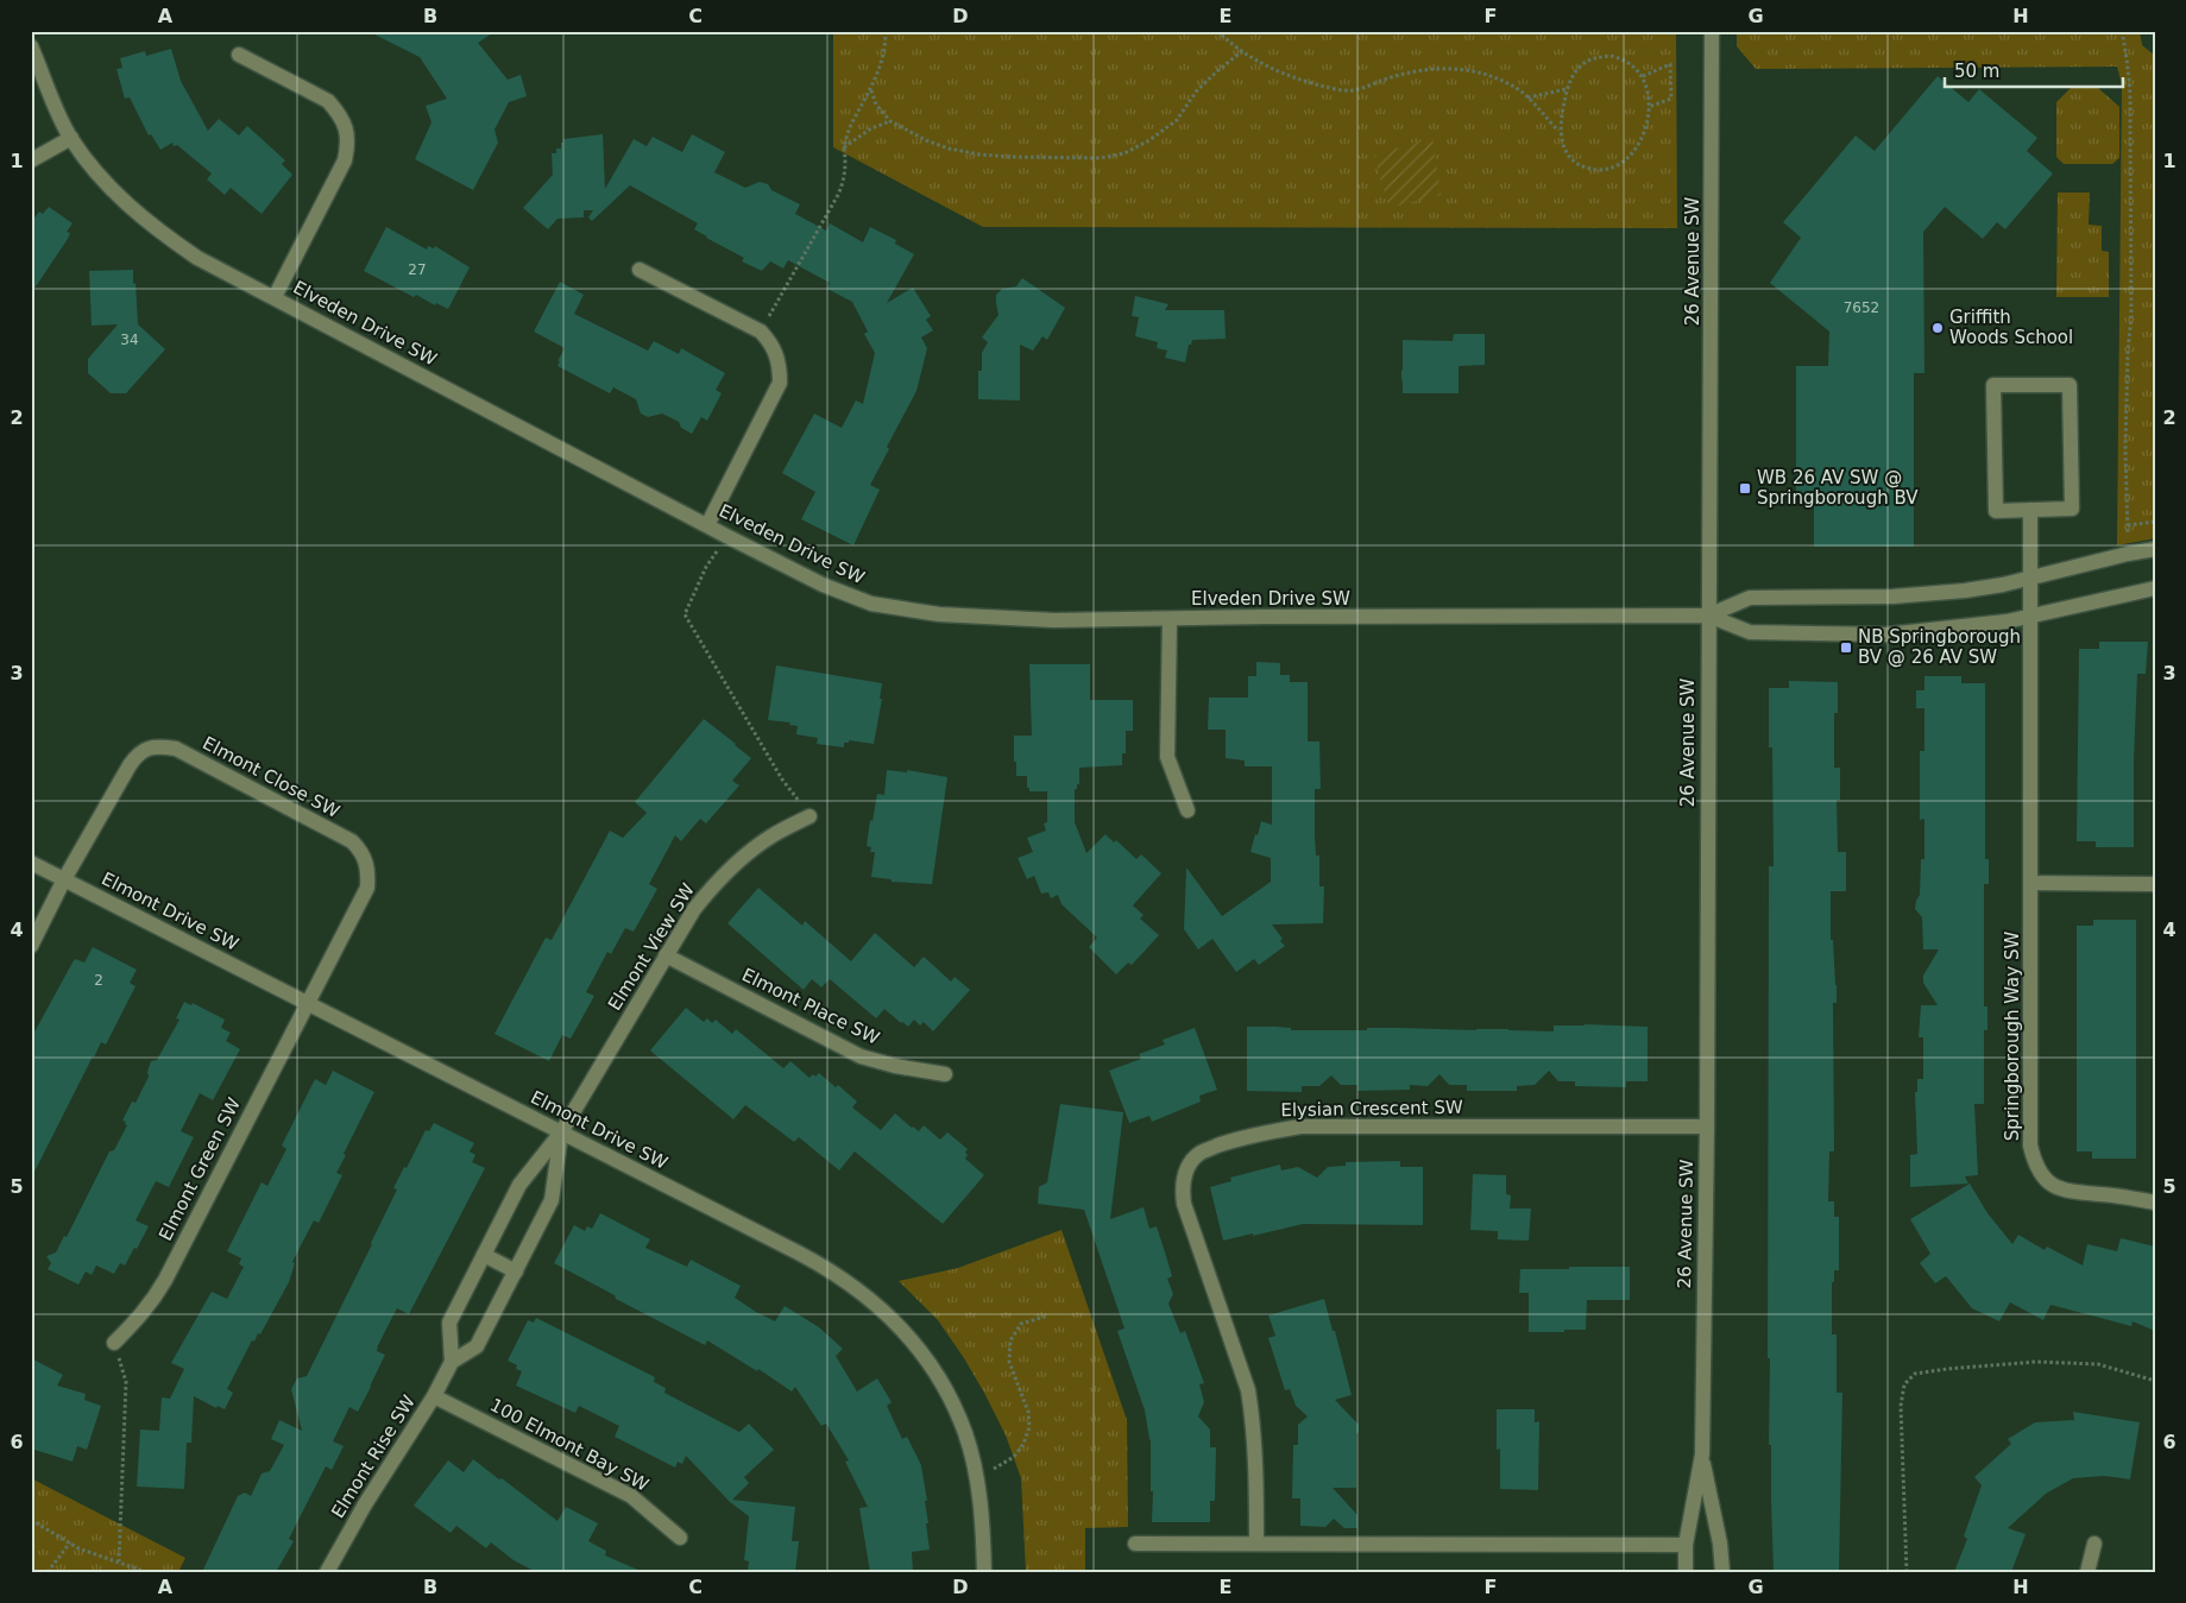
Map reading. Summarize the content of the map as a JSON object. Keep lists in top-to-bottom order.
{
  "streets": {
    "street": [
      "26 Avenue SW",
      "Elveden Drive SW",
      "Elmont Close SW",
      "Elmont Drive SW",
      "Elmont View SW",
      "Elmont Place SW",
      "Springborough Way SW",
      "Elysian Crescent SW",
      "Elmont Green SW",
      "100 Elmont Bay SW",
      "Elmont Rise SW"
    ]
  },
  "crossings": [
    ["26 Avenue SW", "Elveden Drive SW"],
    ["26 Avenue SW", "Elysian Crescent SW"],
    ["Elmont Close SW", "Elmont Drive SW"],
    ["Elmont Close SW", "Elmont Green SW"],
    ["Elmont Drive SW", "Elmont View SW"],
    ["Elmont Drive SW", "Elmont Green SW"],
    ["Elmont View SW", "Elmont Place SW"],
    ["100 Elmont Bay SW", "Elmont Rise SW"]
  ],
  "places": {
    "other": ["Griffith Woods School"],
    "transit": ["WB 26 AV SW @ Springborough BV", "NB Springborough BV @ 26 AV SW"]
  },
  "house_numbers": [
    "27",
    "7652",
    "34",
    "2"
  ],
  "scale_bar": "50 m",
  "grid": {
    "columns": [
      "A",
      "B",
      "C",
      "D",
      "E",
      "F",
      "G",
      "H"
    ],
    "rows": [
      "1",
      "2",
      "3",
      "4",
      "5",
      "6"
    ]
  }
}
